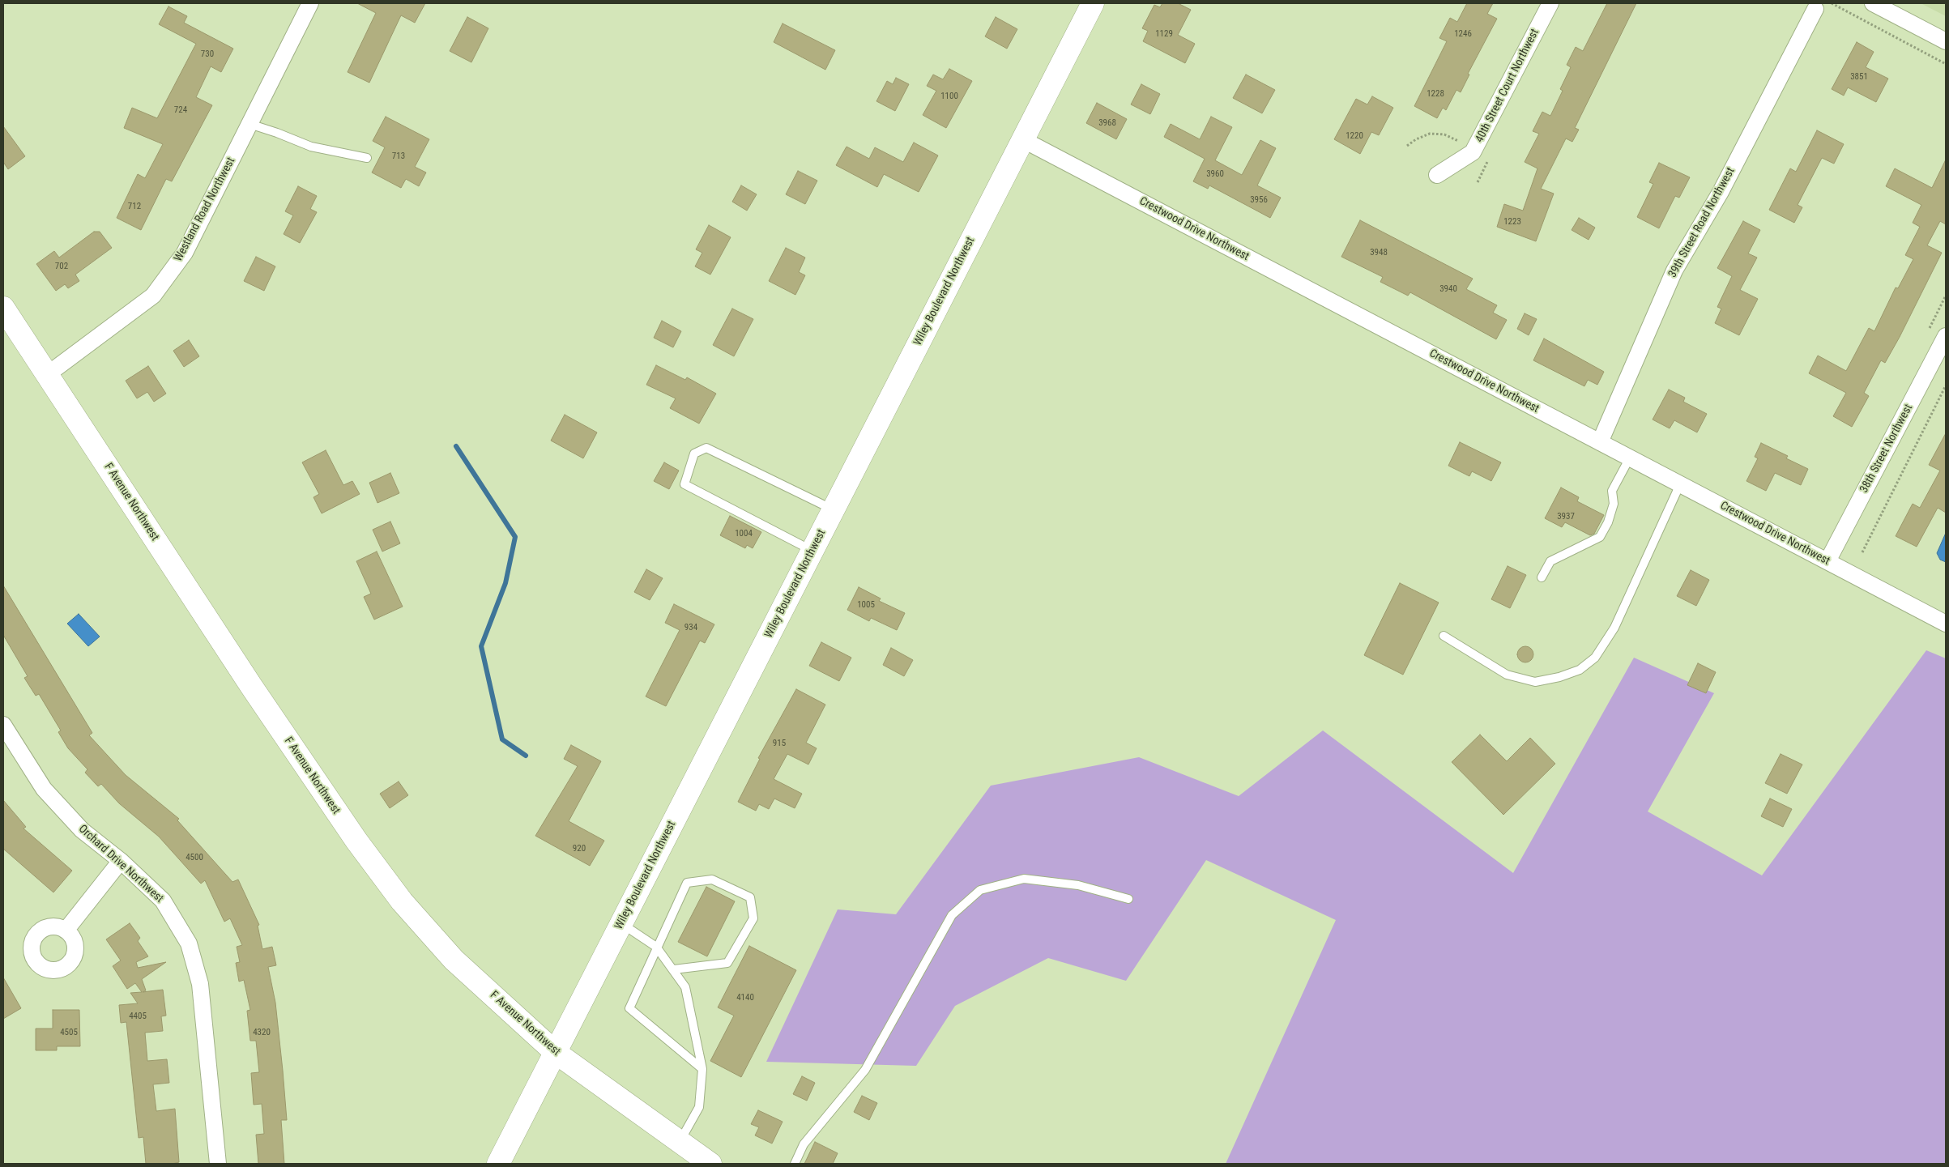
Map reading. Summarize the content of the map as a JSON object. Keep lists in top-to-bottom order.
{
  "streets": {
    "street": [
      "40th Street Court Northwest",
      "Westland Road Northwest",
      "39th Street Road Northwest",
      "Crestwood Drive Northwest",
      "Wiley Boulevard Northwest",
      "38th Street Northwest",
      "F Avenue Northwest",
      "Orchard Drive Northwest"
    ]
  },
  "crossings": [
    ["Westland Road Northwest", "F Avenue Northwest"],
    ["39th Street Road Northwest", "Crestwood Drive Northwest"],
    ["Crestwood Drive Northwest", "Wiley Boulevard Northwest"],
    ["Crestwood Drive Northwest", "38th Street Northwest"],
    ["Wiley Boulevard Northwest", "F Avenue Northwest"]
  ],
  "house_numbers": [
    "1129",
    "1246",
    "730",
    "3851",
    "1228",
    "1100",
    "724",
    "3968",
    "1220",
    "713",
    "3960",
    "3956",
    "712",
    "1223",
    "3948",
    "702",
    "3940",
    "3937",
    "1004",
    "1005",
    "934",
    "915",
    "920",
    "4500",
    "4140",
    "4405",
    "4505",
    "4320"
  ]
}
